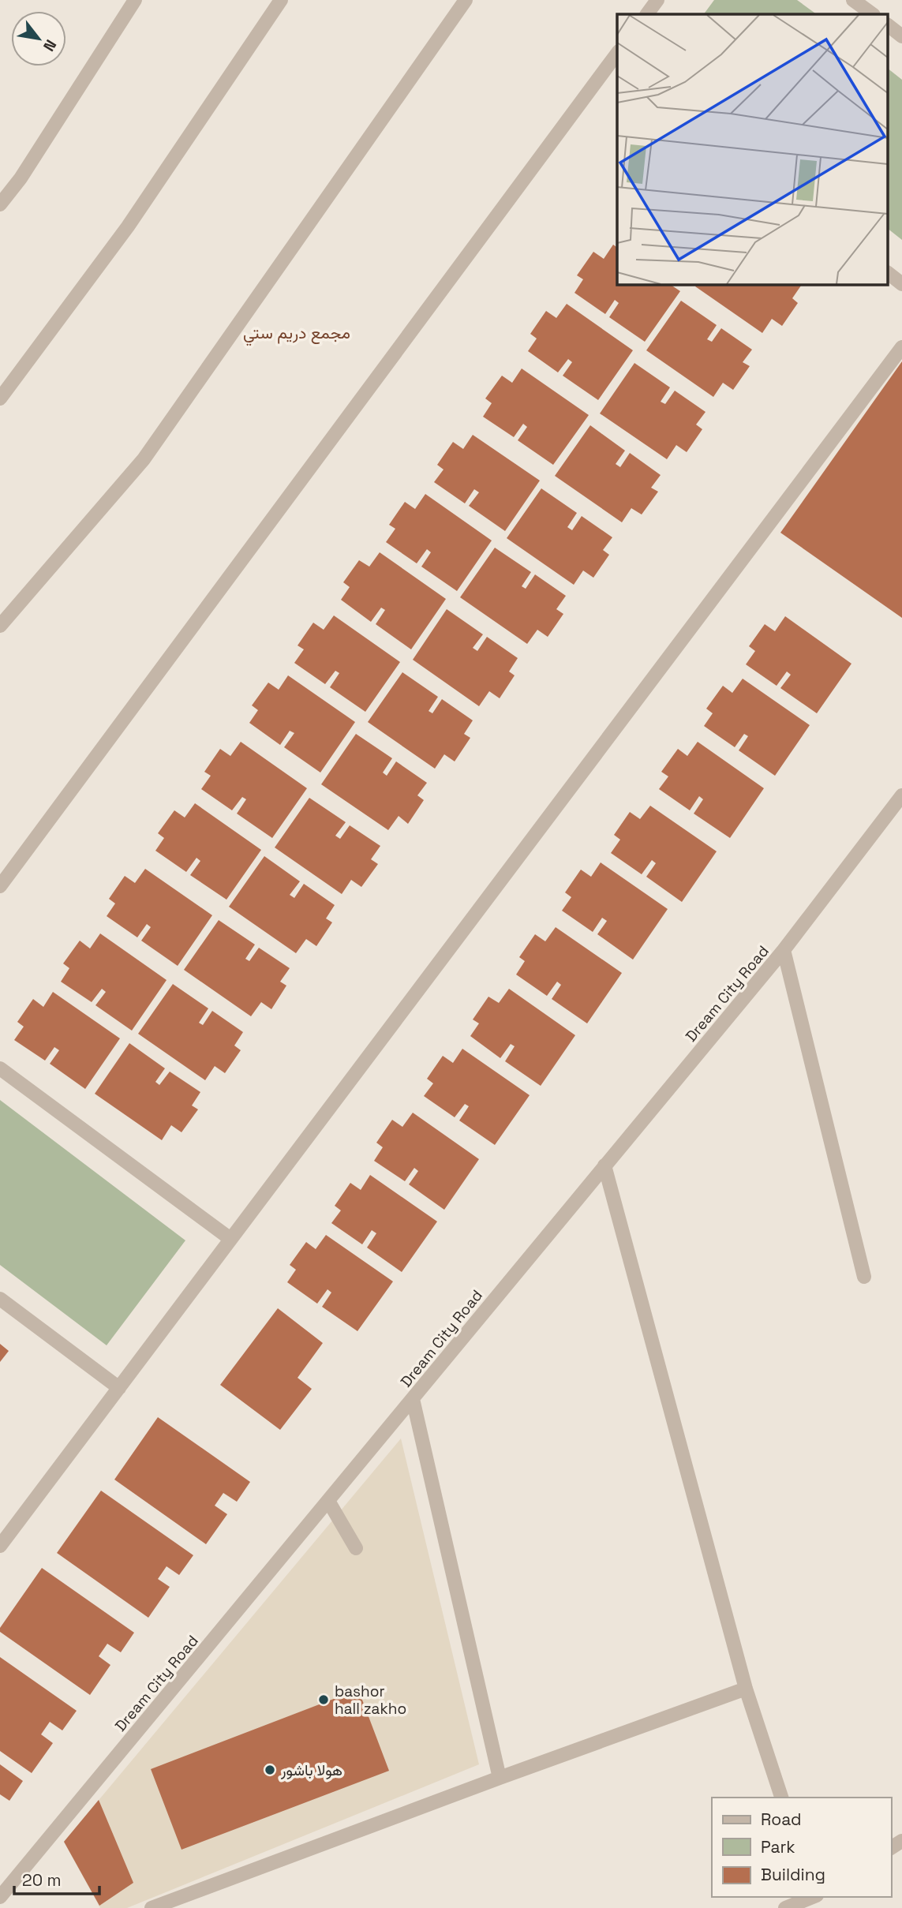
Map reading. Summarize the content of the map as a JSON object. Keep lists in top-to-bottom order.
{
  "streets": {
    "street": ["Dream City Road"]
  },
  "districts": ["مجمع دريم ستي"],
  "places": ["bashor hall zakho", "هولا باشور"],
  "legend": ["Road", "Park", "Building"],
  "scale_bar": "20 m",
  "north": "bottom right"
}
